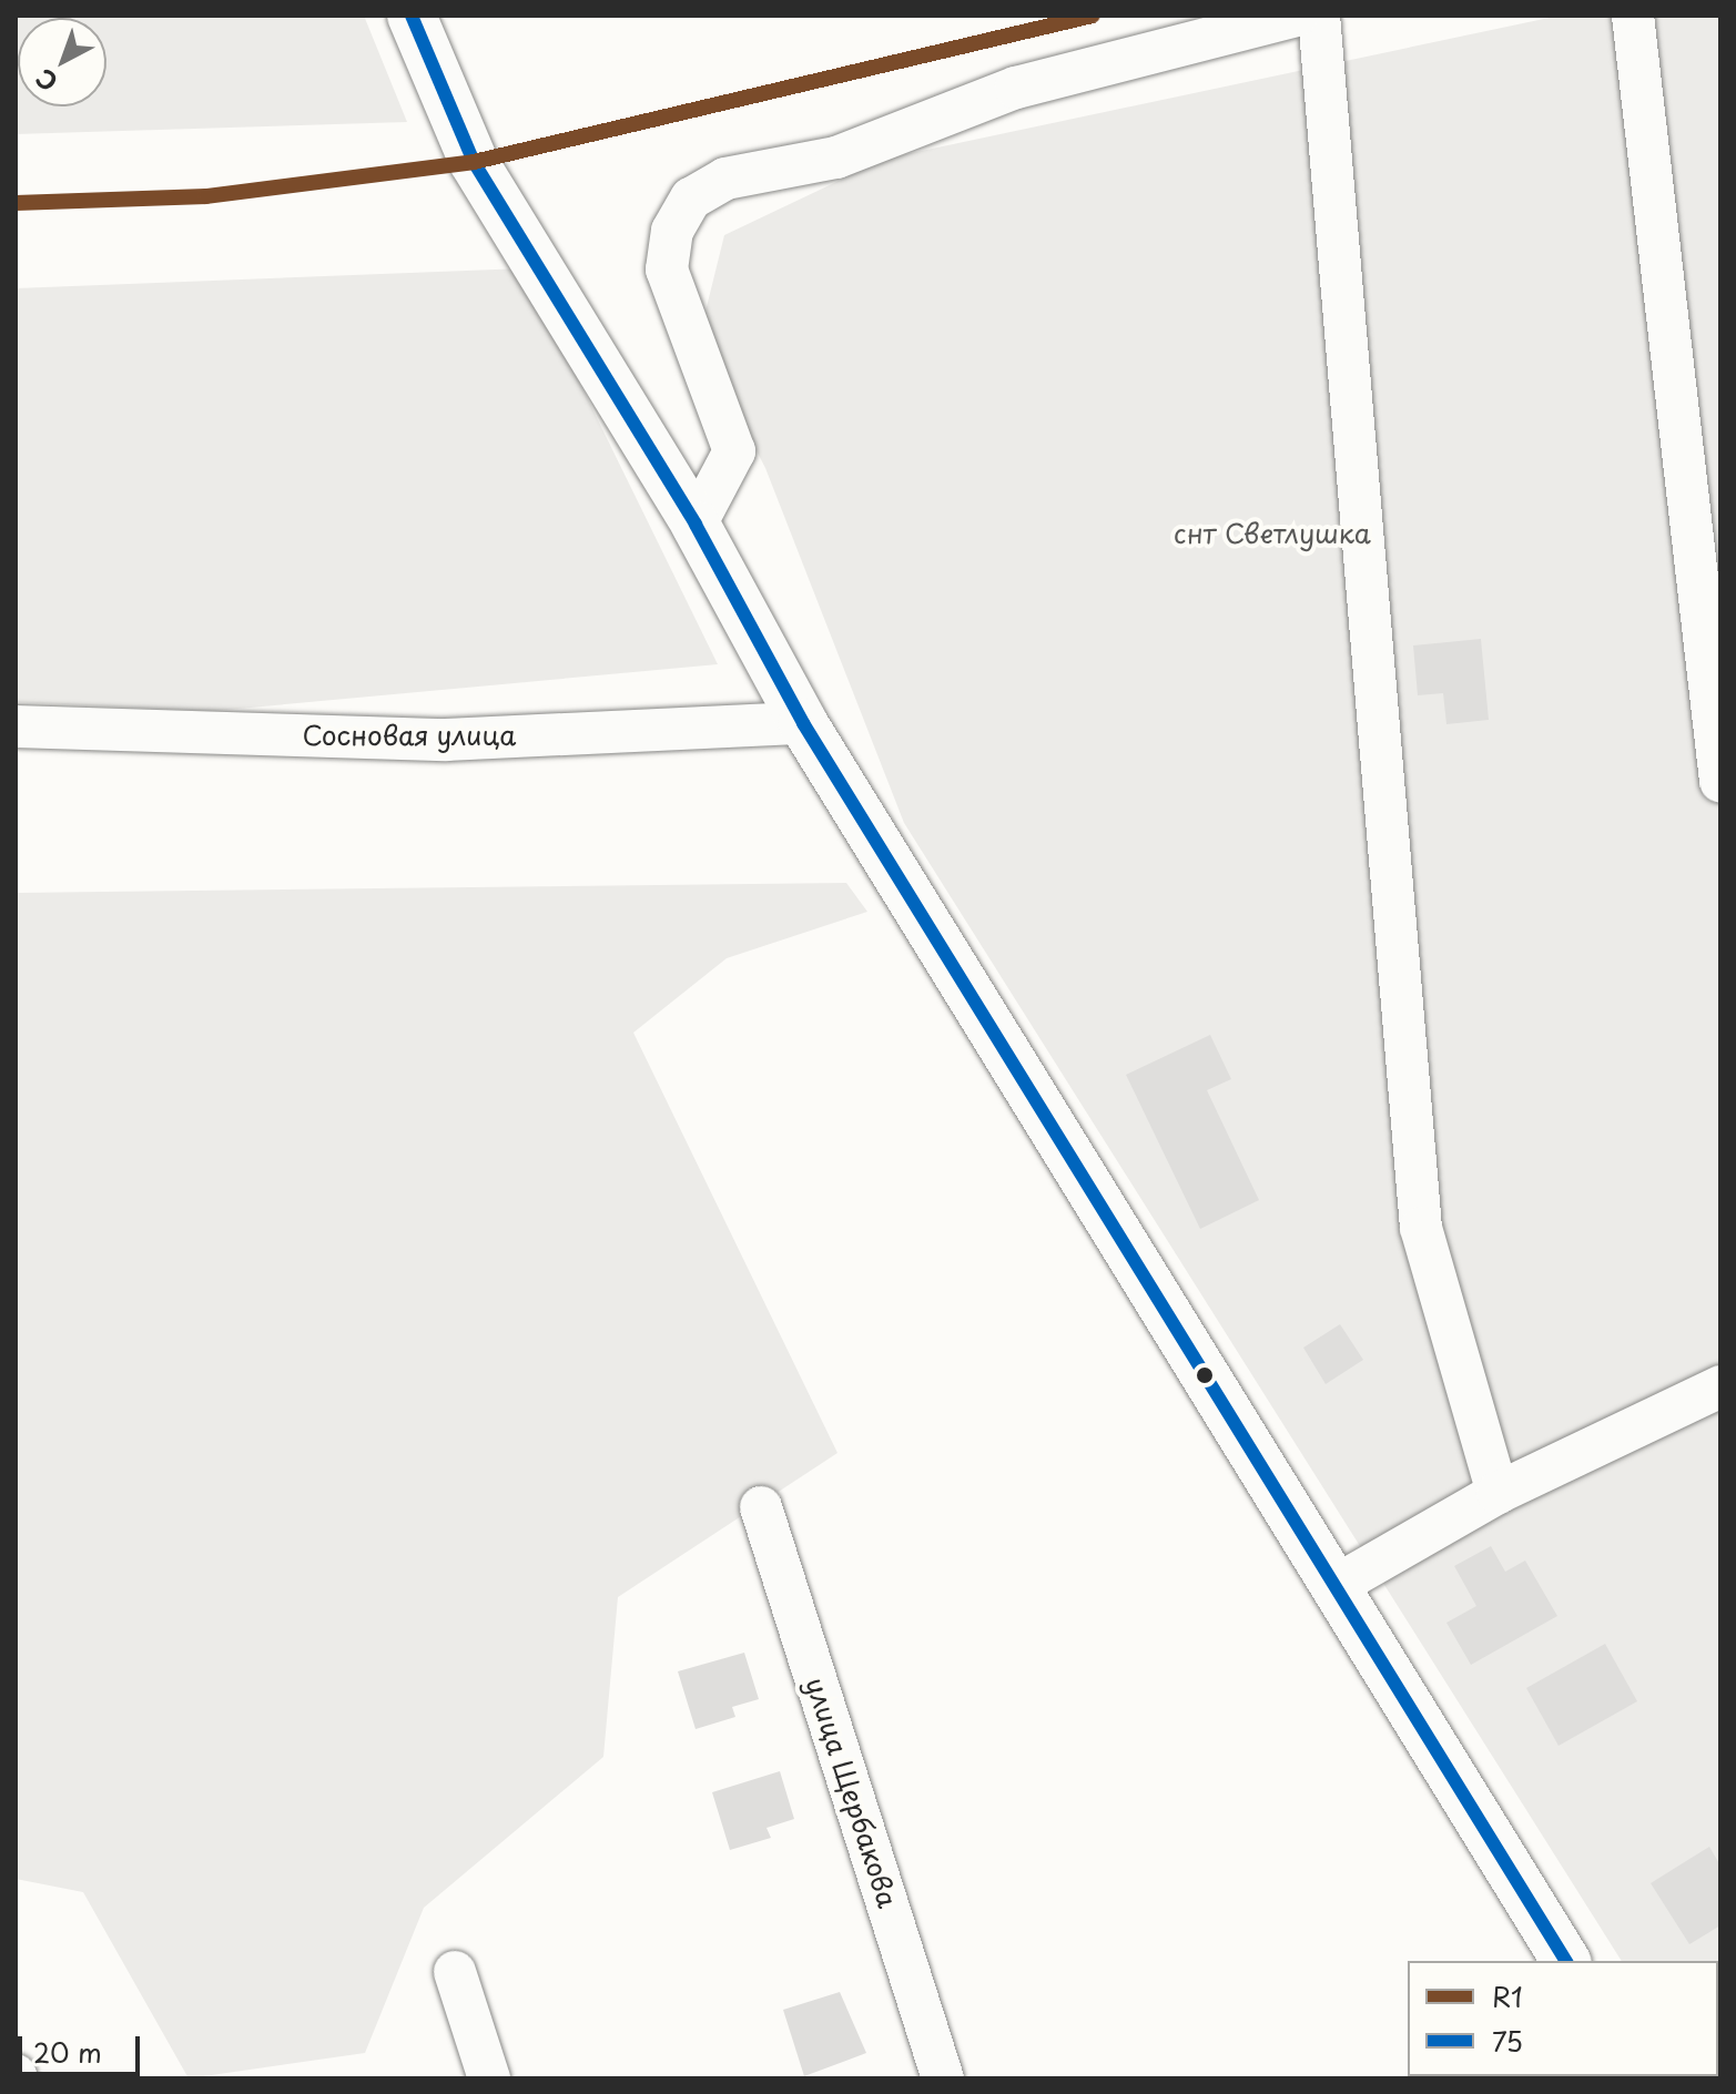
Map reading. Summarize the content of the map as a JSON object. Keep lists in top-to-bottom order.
{
  "streets": {
    "street": ["Сосновая улица", "улица Щербакова"]
  },
  "parks": ["снт Светлушка"],
  "lines": ["transit line R1", "transit line 75"],
  "legend": ["R1", "75"],
  "scale_bar": "20 m",
  "north": "bottom left"
}
